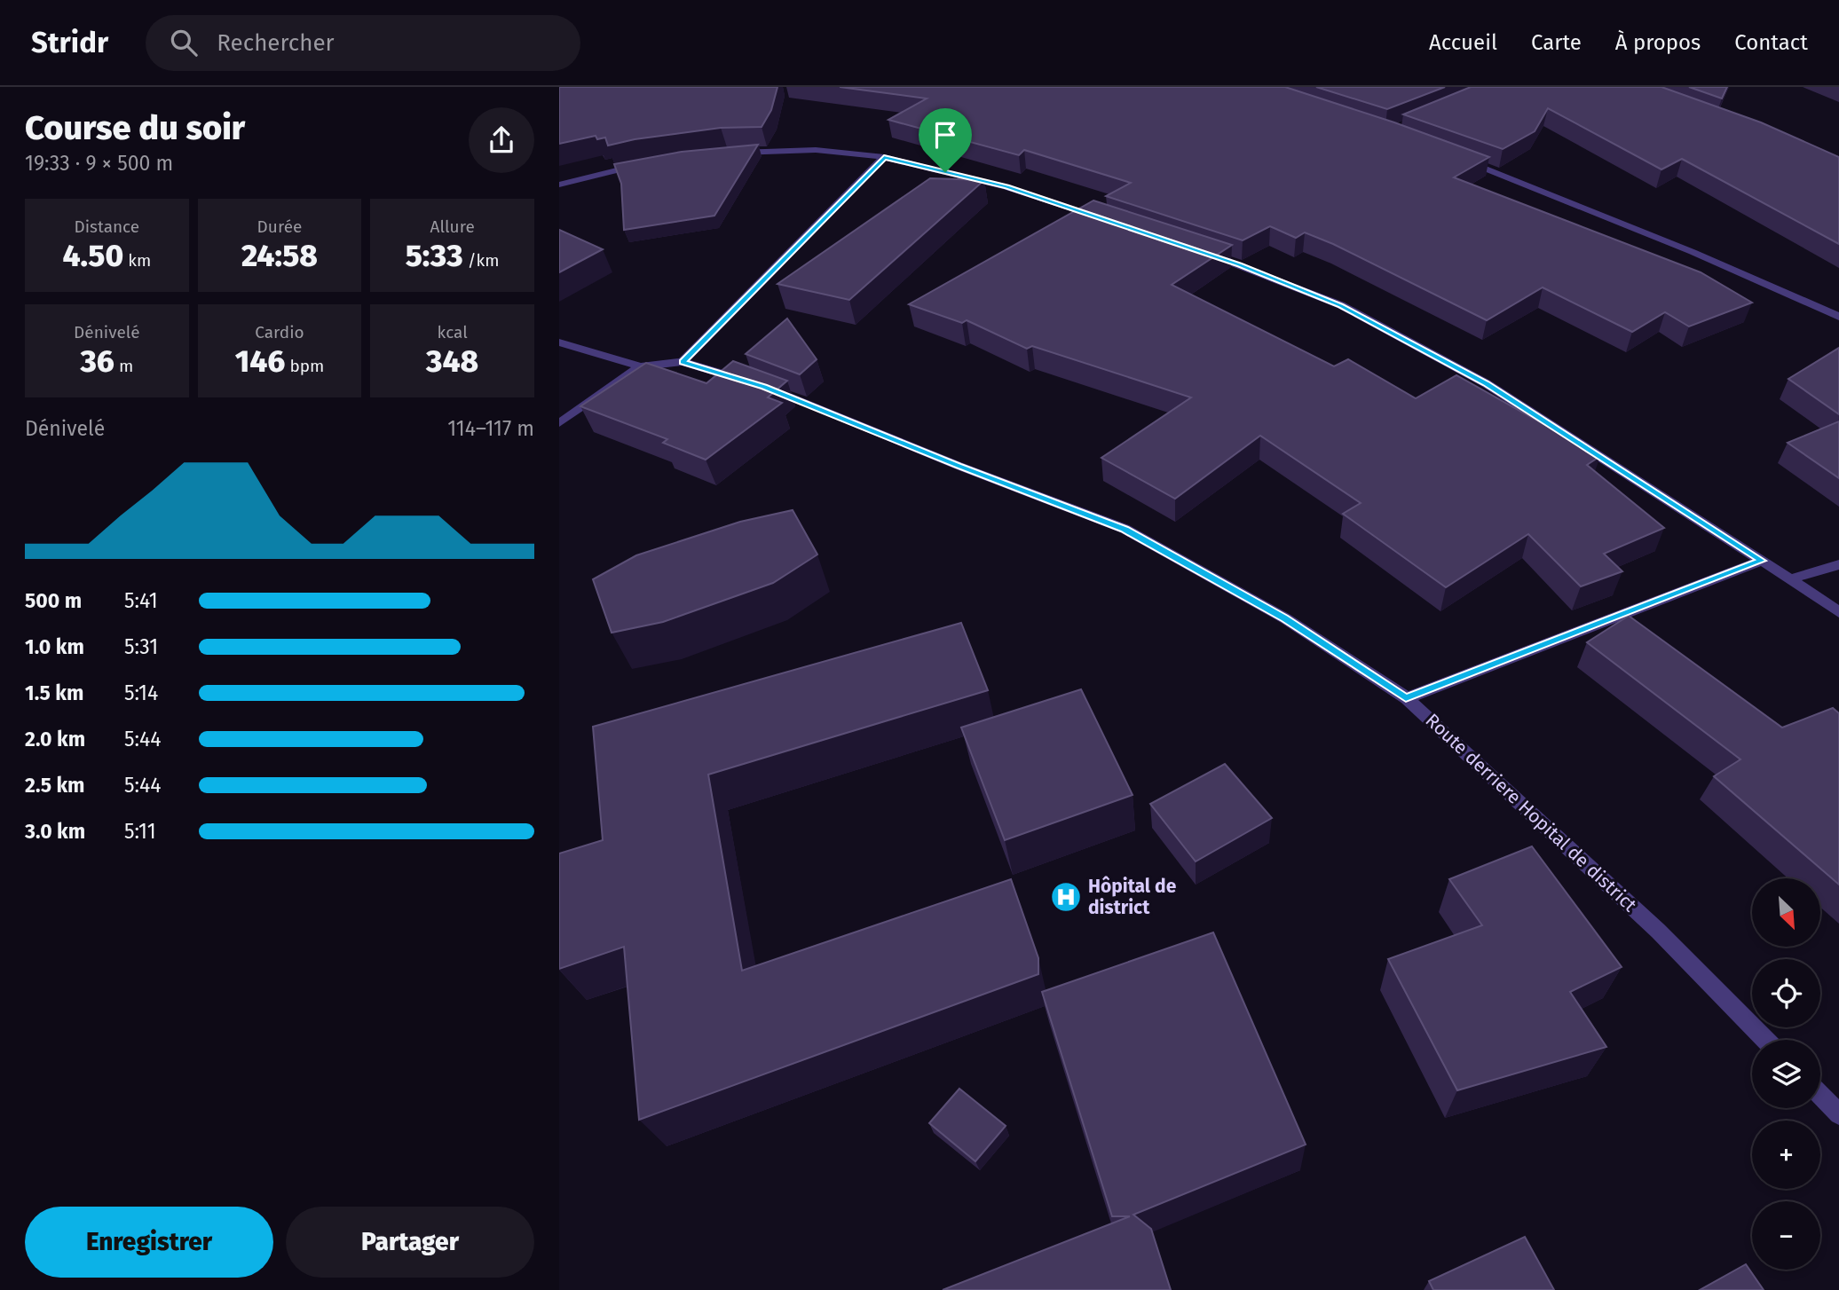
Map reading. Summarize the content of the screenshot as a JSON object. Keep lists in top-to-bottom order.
{
  "streets": {
    "street": ["Route derriere Hopital de district"]
  },
  "places": {
    "hospital": ["Hôpital de district"]
  },
  "north": "bottom right",
  "page": {
    "header": "Stridr",
    "search": "Rechercher",
    "nav": [
      "Accueil",
      "Carte",
      "À propos",
      "Contact"
    ],
    "heading": ["Course du soir", "19:33 · 9 × 500 m"],
    "stats": [
      ["Distance", "4.50 km"],
      ["Durée", "24:58"],
      ["Allure", "5:33 /km"],
      ["Dénivelé", "36 m"],
      ["Cardio", "146 bpm"],
      ["kcal", "348"]
    ],
    "chart": ["Dénivelé", "114–117 m"],
    "list": [
      {
        "name": "500 m",
        "note": "5:41"
      },
      {
        "name": "1.0 km",
        "note": "5:31"
      },
      {
        "name": "1.5 km",
        "note": "5:14"
      },
      {
        "name": "2.0 km",
        "note": "5:44"
      },
      {
        "name": "2.5 km",
        "note": "5:44"
      },
      {
        "name": "3.0 km",
        "note": "5:11"
      }
    ],
    "map_buttons": ["+", "−"],
    "buttons": ["Enregistrer", "Partager"]
  }
}
